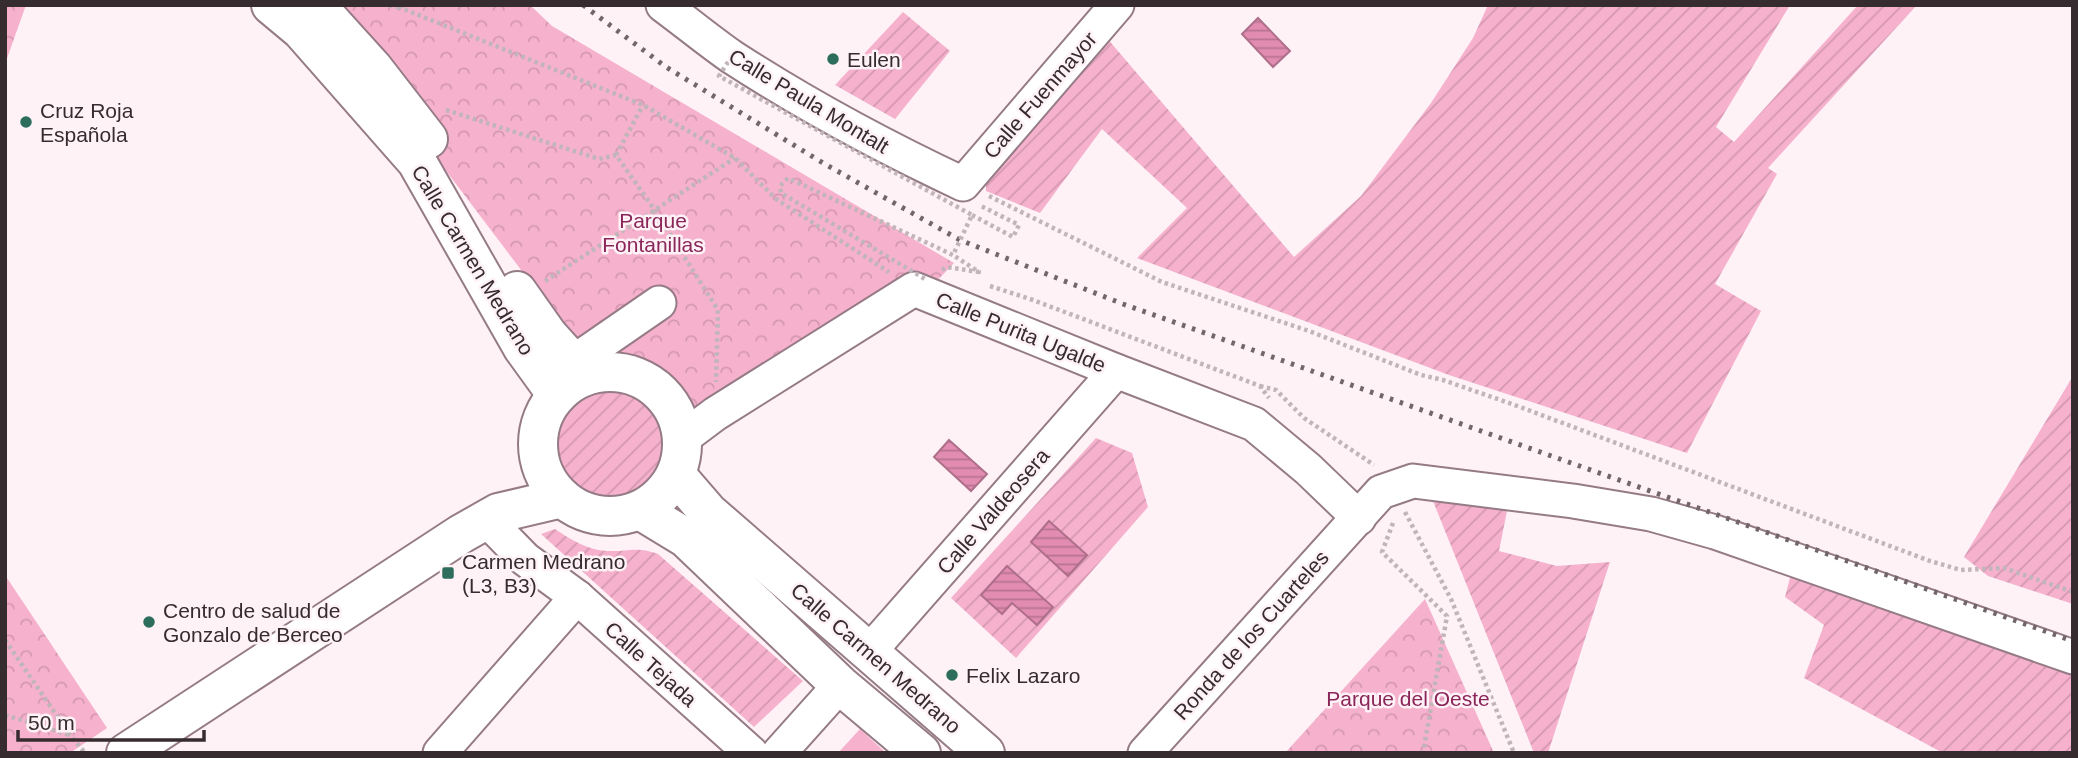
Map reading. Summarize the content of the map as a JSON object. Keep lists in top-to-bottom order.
{
  "streets": {
    "main road": ["Calle Carmen Medrano"],
    "street": [
      "Calle Fuenmayor",
      "Calle Paula Montalt",
      "Calle Purita Ugalde",
      "Calle Valdeosera",
      "Ronda de los Cuarteles",
      "Calle Tejada"
    ]
  },
  "crossings": [
    ["Calle Fuenmayor", "Calle Paula Montalt"],
    ["Calle Carmen Medrano", "Calle Purita Ugalde"],
    ["Calle Carmen Medrano", "Calle Valdeosera"],
    ["Calle Purita Ugalde", "Calle Valdeosera"],
    ["Calle Purita Ugalde", "Ronda de los Cuarteles"]
  ],
  "parks": ["Parque Fontanillas", "Parque del Oeste"],
  "places": {
    "other": [
      "Eulen",
      "Cruz Roja Española",
      "Centro de salud de Gonzalo de Berceo",
      "Felix Lazaro"
    ],
    "transit": ["Carmen Medrano (L3, B3)"]
  },
  "scale_bar": "50 m"
}
